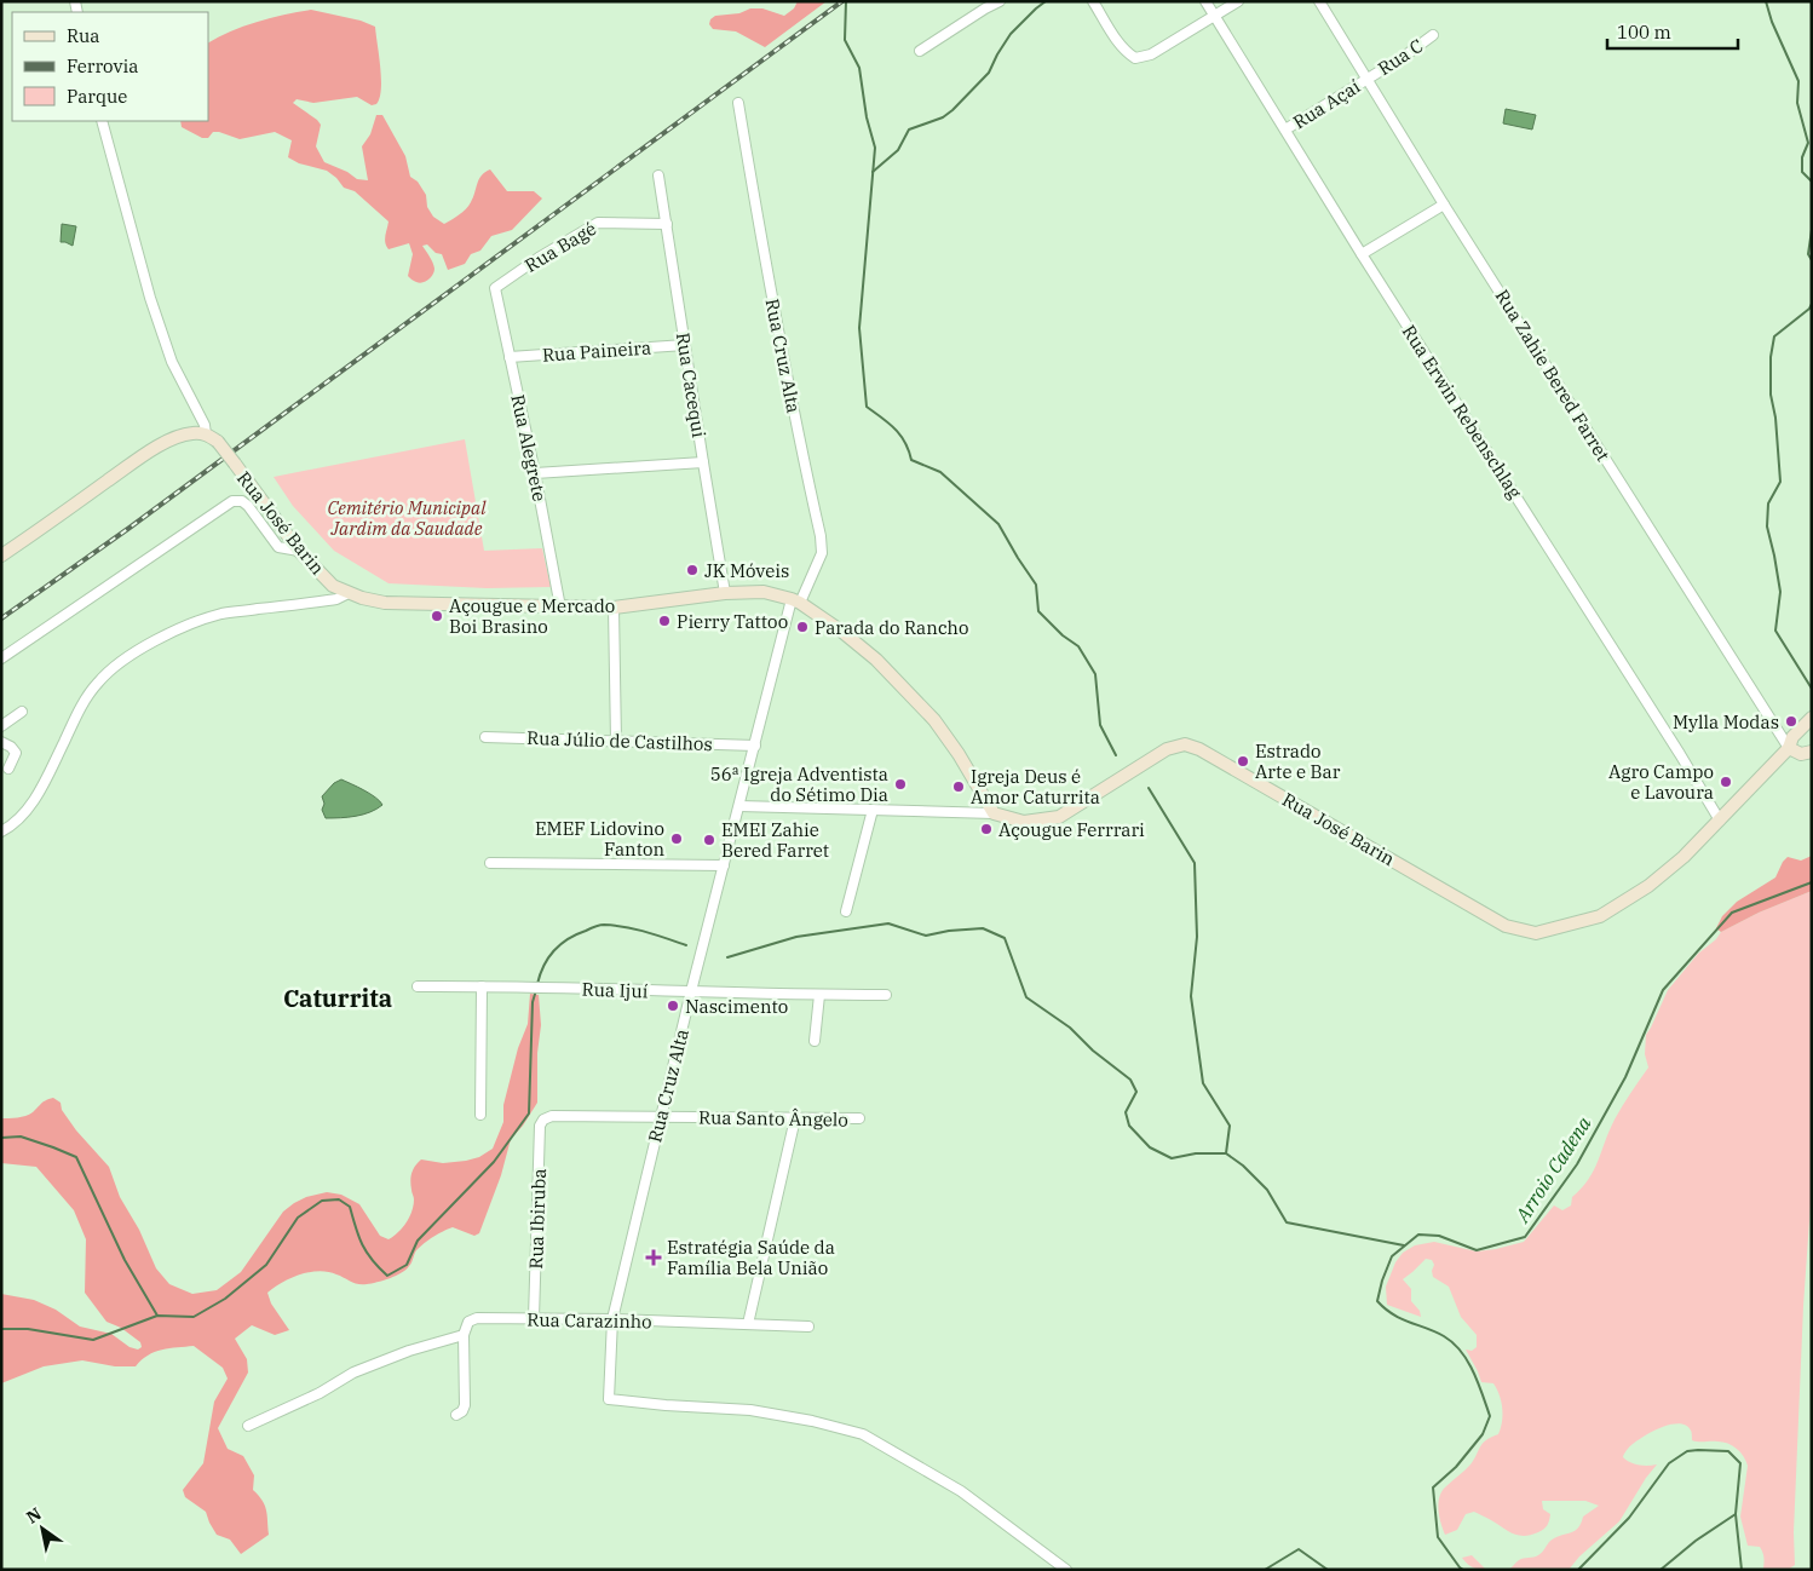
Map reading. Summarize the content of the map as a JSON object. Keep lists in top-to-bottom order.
{
  "streets": {
    "main road": ["Rua José Barin"],
    "street": [
      "Rua C",
      "Rua Açaí",
      "Rua Bagé",
      "Rua Paineira",
      "Rua Cruz Alta",
      "Rua Zahie Bered Farret",
      "Rua Cacequi",
      "Rua Erwin Rebenschlag",
      "Rua Alegrete",
      "Rua Júlio de Castilhos",
      "Rua Ijuí",
      "Rua Santo Ângelo",
      "Rua Ibiruba",
      "Rua Carazinho"
    ]
  },
  "crossings": [
    ["Rua C", "Rua Açaí"],
    ["Rua C", "Rua Zahie Bered Farret"],
    ["Rua Açaí", "Rua Zahie Bered Farret"],
    ["Rua Açaí", "Rua Erwin Rebenschlag"],
    ["Rua Bagé", "Rua Cacequi"],
    ["Rua Bagé", "Rua Alegrete"],
    ["Rua Paineira", "Rua Cacequi"],
    ["Rua Paineira", "Rua Alegrete"],
    ["Rua Cruz Alta", "Rua José Barin"],
    ["Rua Cruz Alta", "Rua Júlio de Castilhos"],
    ["Rua Cruz Alta", "Rua Ijuí"],
    ["Rua Cruz Alta", "Rua Santo Ângelo"],
    ["Rua Cruz Alta", "Rua Carazinho"],
    ["Rua Zahie Bered Farret", "Rua José Barin"],
    ["Rua Cacequi", "Rua José Barin"],
    ["Rua Erwin Rebenschlag", "Rua José Barin"],
    ["Rua Alegrete", "Rua José Barin"],
    ["Rua Santo Ângelo", "Rua Ibiruba"],
    ["Rua Ibiruba", "Rua Carazinho"]
  ],
  "districts": ["Caturrita"],
  "water": ["Arroio Cadena"],
  "parks": ["Cemitério Municipal Jardim da Saudade"],
  "places": {
    "other": [
      "JK Móveis",
      "Açougue e Mercado Boi Brasino",
      "Pierry Tattoo",
      "Parada do Rancho",
      "Mylla Modas",
      "Estrado Arte e Bar",
      "Agro Campo e Lavoura",
      "56ª Igreja Adventista do Sétimo Dia",
      "Igreja Deus é Amor Caturrita",
      "Açougue Ferrrari",
      "EMEF Lidovino Fanton",
      "EMEI Zahie Bered Farret",
      "Nascimento"
    ],
    "health": ["Estratégia Saúde da Família Bela União"]
  },
  "legend": ["Rua", "Ferrovia", "Parque"],
  "scale_bar": "100 m",
  "north": "top left"
}
